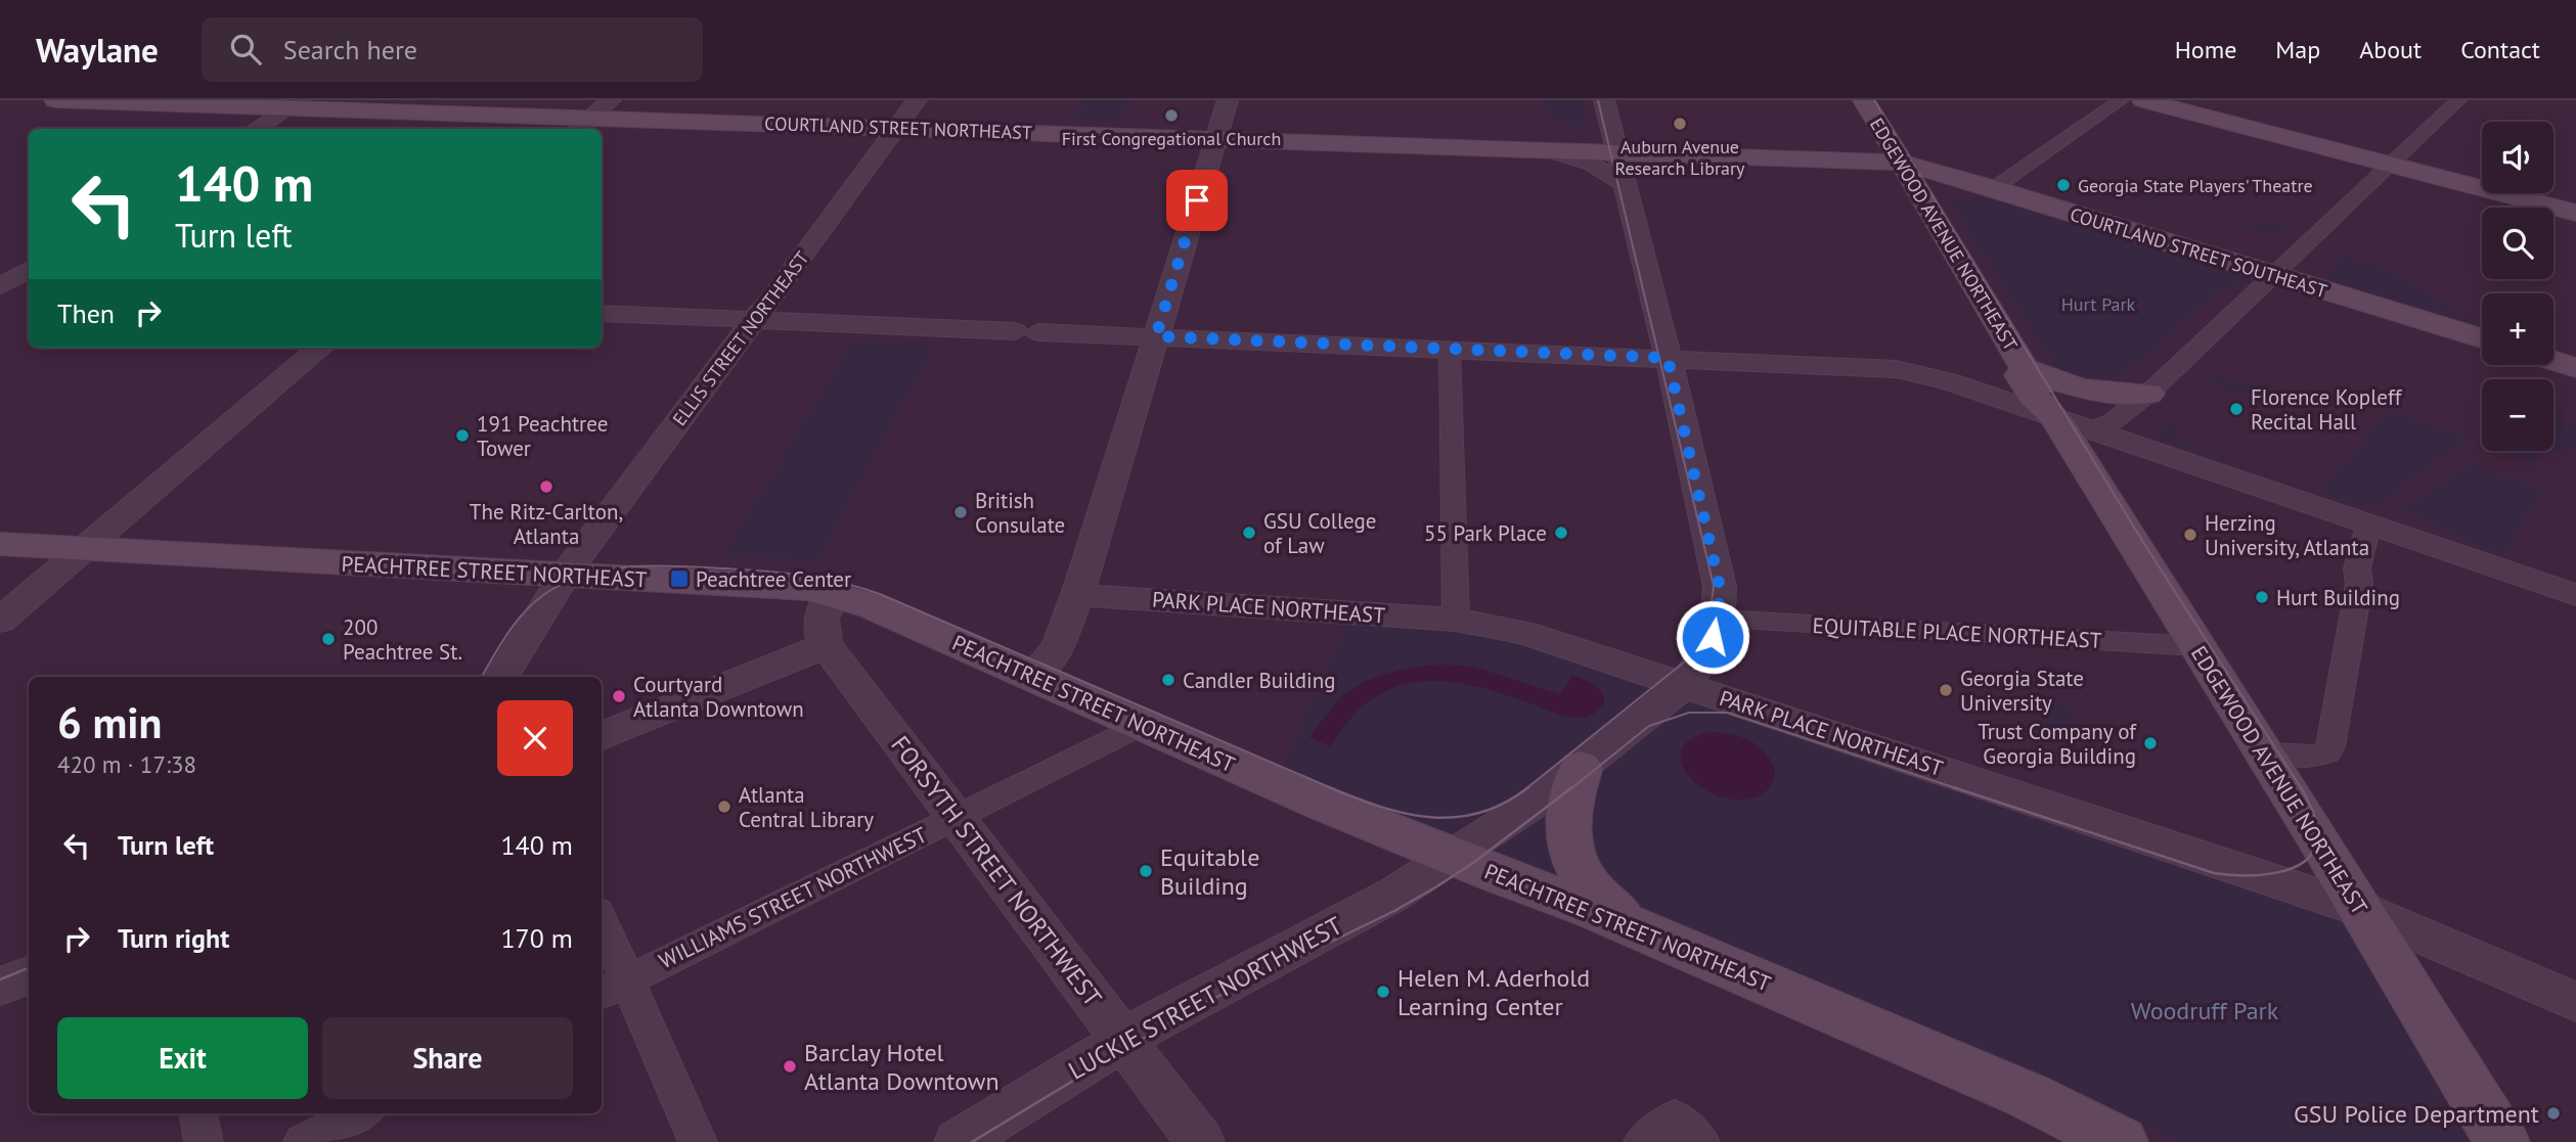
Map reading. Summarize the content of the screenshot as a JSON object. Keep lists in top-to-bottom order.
{
  "streets": {
    "main road": [
      "COURTLAND STREET NORTHEAST",
      "EDGEWOOD AVENUE NORTHEAST",
      "COURTLAND STREET SOUTHEAST",
      "PEACHTREE STREET NORTHEAST"
    ],
    "street": [
      "ELLIS STREET NORTHEAST",
      "PARK PLACE NORTHEAST",
      "EQUITABLE PLACE NORTHEAST",
      "FORSYTH STREET NORTHWEST",
      "WILLIAMS STREET NORTHWEST",
      "LUCKIE STREET NORTHWEST"
    ]
  },
  "crossings": [
    ["COURTLAND STREET NORTHEAST", "EDGEWOOD AVENUE NORTHEAST"],
    ["COURTLAND STREET NORTHEAST", "COURTLAND STREET SOUTHEAST"],
    ["COURTLAND STREET NORTHEAST", "ELLIS STREET NORTHEAST"],
    ["COURTLAND STREET NORTHEAST", "LUCKIE STREET NORTHWEST"],
    ["EDGEWOOD AVENUE NORTHEAST", "COURTLAND STREET SOUTHEAST"],
    ["EDGEWOOD AVENUE NORTHEAST", "PARK PLACE NORTHEAST"],
    ["EDGEWOOD AVENUE NORTHEAST", "EQUITABLE PLACE NORTHEAST"],
    ["ELLIS STREET NORTHEAST", "PEACHTREE STREET NORTHEAST"],
    ["PEACHTREE STREET NORTHEAST", "WILLIAMS STREET NORTHWEST"],
    ["PEACHTREE STREET NORTHEAST", "LUCKIE STREET NORTHWEST"],
    ["PARK PLACE NORTHEAST", "LUCKIE STREET NORTHWEST"],
    ["EQUITABLE PLACE NORTHEAST", "LUCKIE STREET NORTHWEST"],
    ["FORSYTH STREET NORTHWEST", "WILLIAMS STREET NORTHWEST"],
    ["FORSYTH STREET NORTHWEST", "LUCKIE STREET NORTHWEST"]
  ],
  "parks": ["Hurt Park", "Woodruff Park"],
  "places": {
    "other": [
      "First Congregational Church",
      "Auburn Avenue Research Library",
      "Georgia State Players' Theatre",
      "Florence Kopleff Recital Hall",
      "191 Peachtree Tower",
      "The Ritz-Carlton, Atlanta",
      "British Consulate",
      "GSU College of Law",
      "55 Park Place",
      "Herzing University, Atlanta",
      "Hurt Building",
      "200 Peachtree St.",
      "Candler Building",
      "Georgia State University",
      "Courtyard Atlanta Downtown",
      "Trust Company of Georgia Building",
      "Atlanta Central Library",
      "Equitable Building",
      "Helen M. Aderhold Learning Center",
      "Barclay Hotel Atlanta Downtown",
      "GSU Police Department"
    ],
    "transit": ["Peachtree Center"]
  },
  "page": {
    "header": "Waylane",
    "search": "Search here",
    "nav": [
      "Home",
      "Map",
      "About",
      "Contact"
    ],
    "map_buttons": ["+", "−"],
    "turn": ["140 m", "Turn left"],
    "then": "Then",
    "heading": ["6 min", "420 m · 17:38"],
    "list": [
      {
        "name": "Turn left",
        "value": "140 m"
      },
      {
        "name": "Turn right",
        "value": "170 m"
      }
    ],
    "buttons": ["Exit", "Share"]
  }
}
